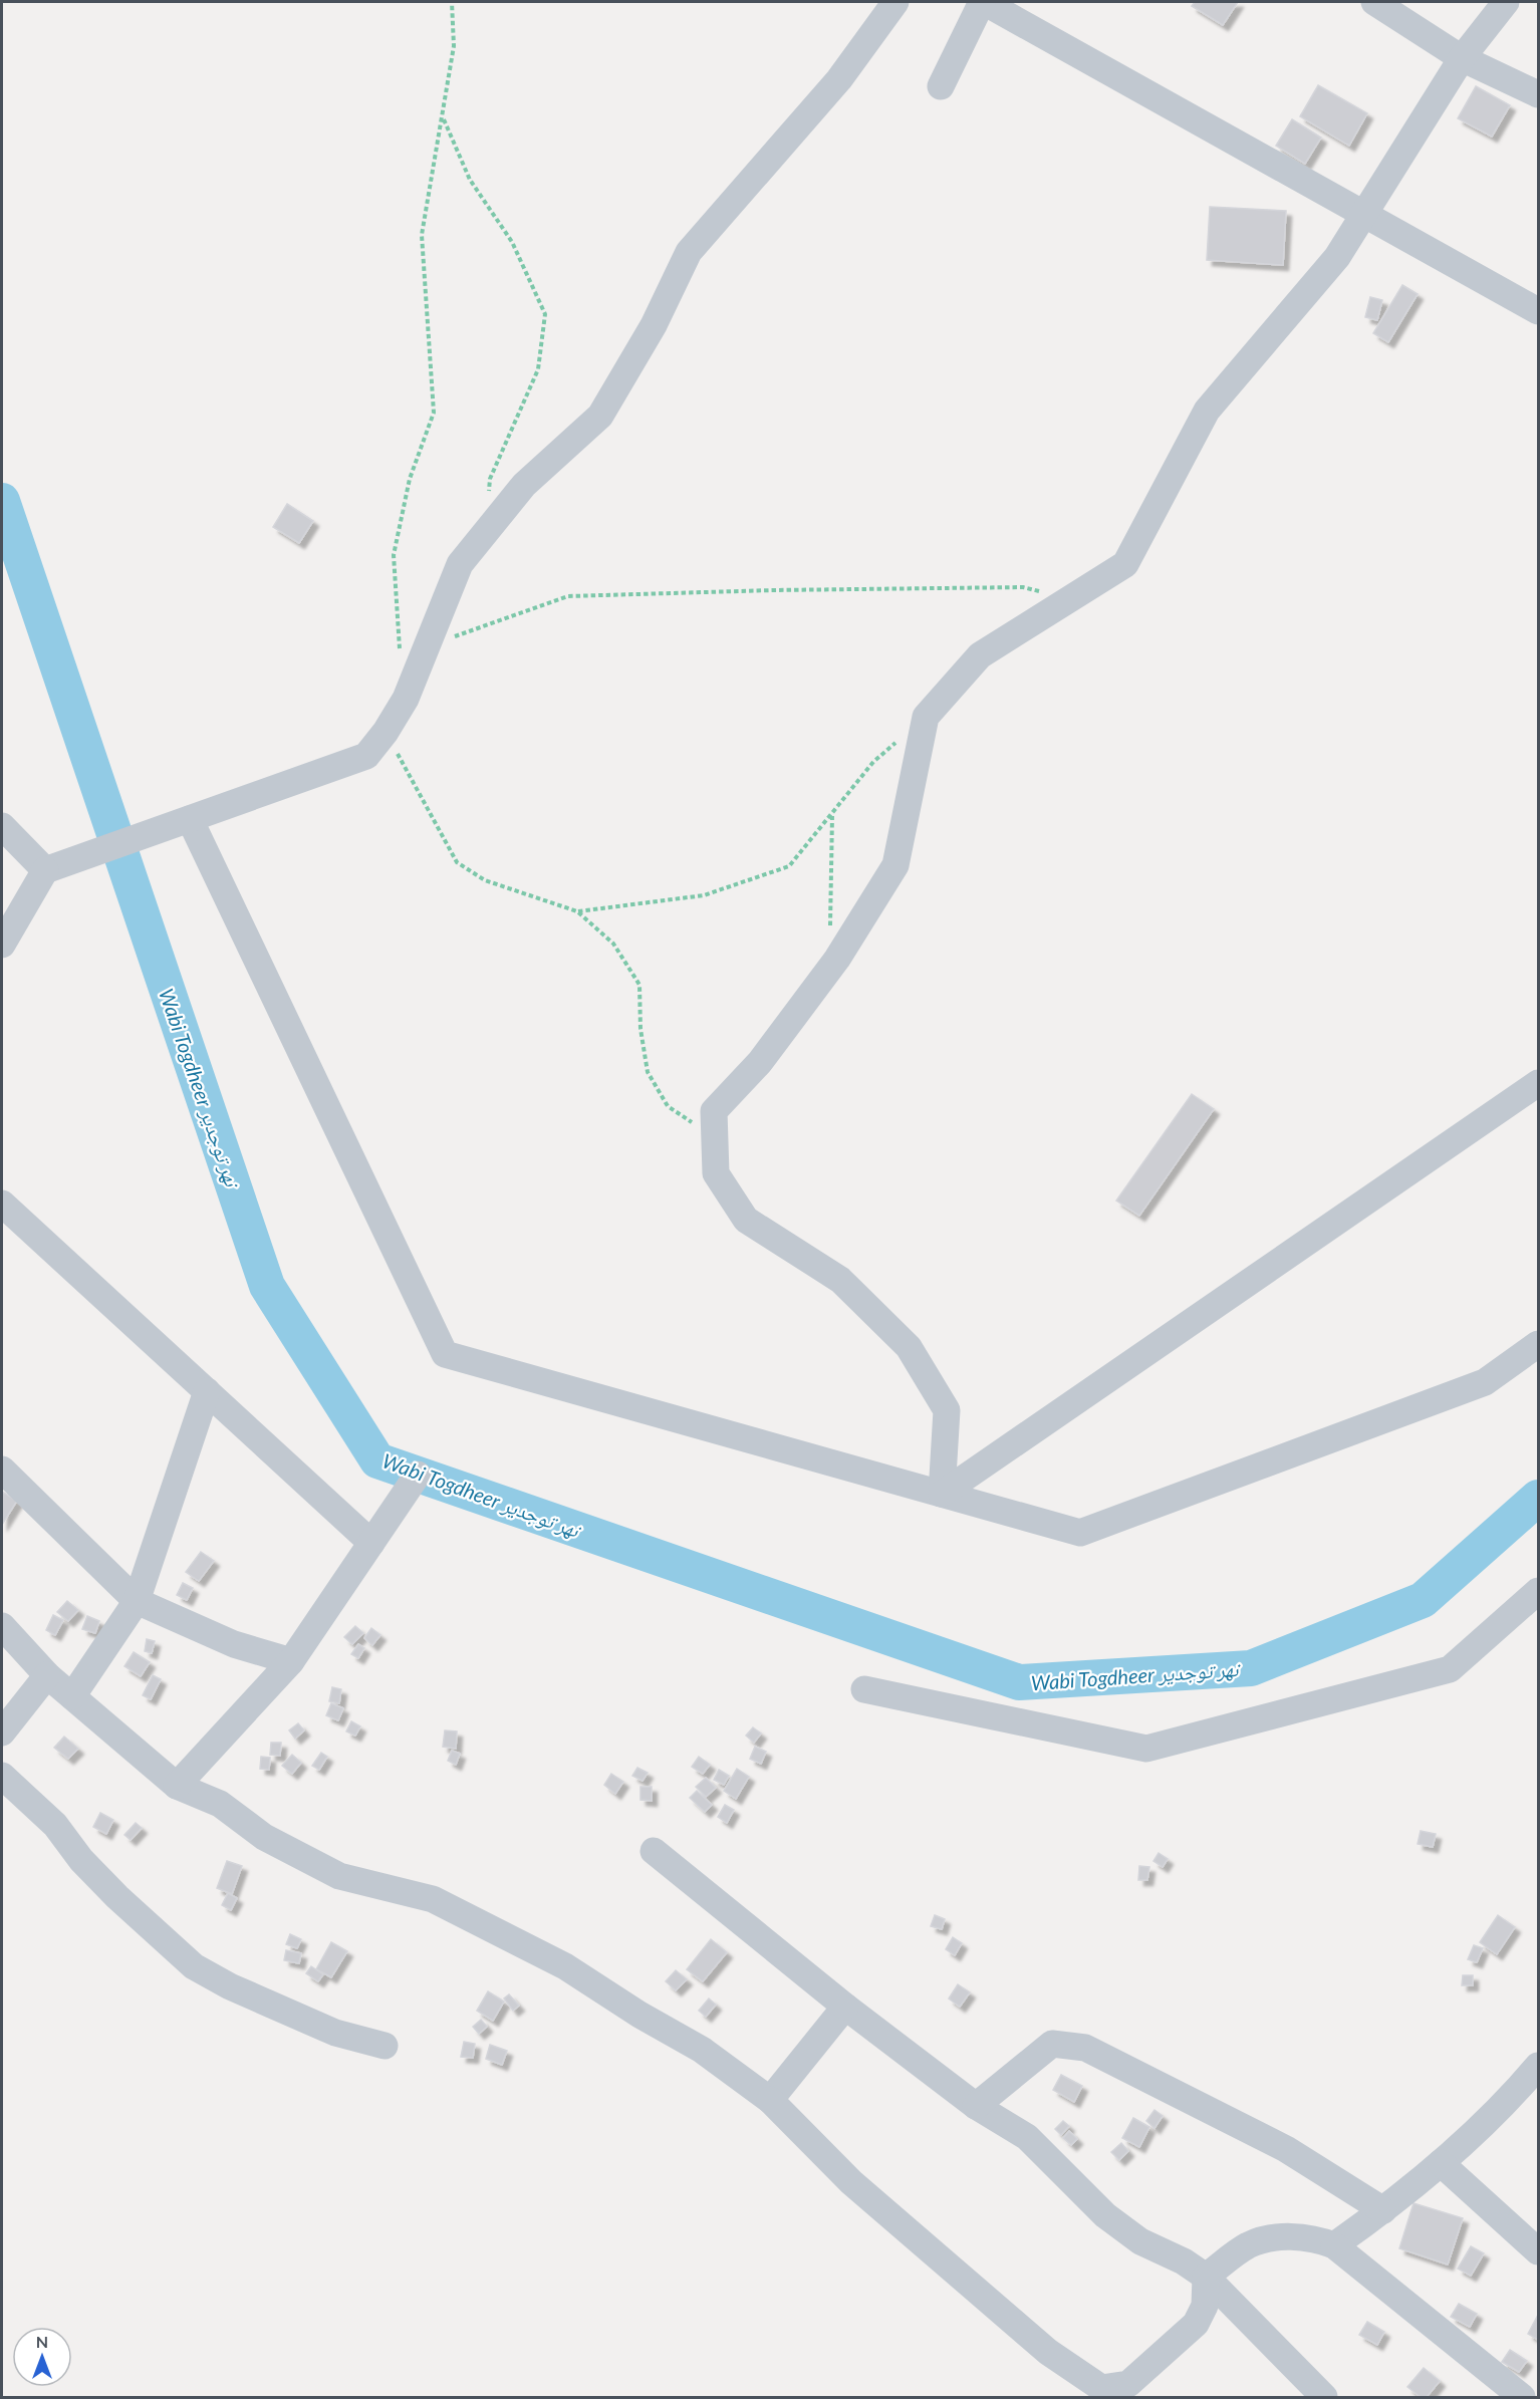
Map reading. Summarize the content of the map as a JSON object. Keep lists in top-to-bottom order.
{
  "water": ["Wabi Togdheer نهر توجدير"],
  "north": "top"
}
